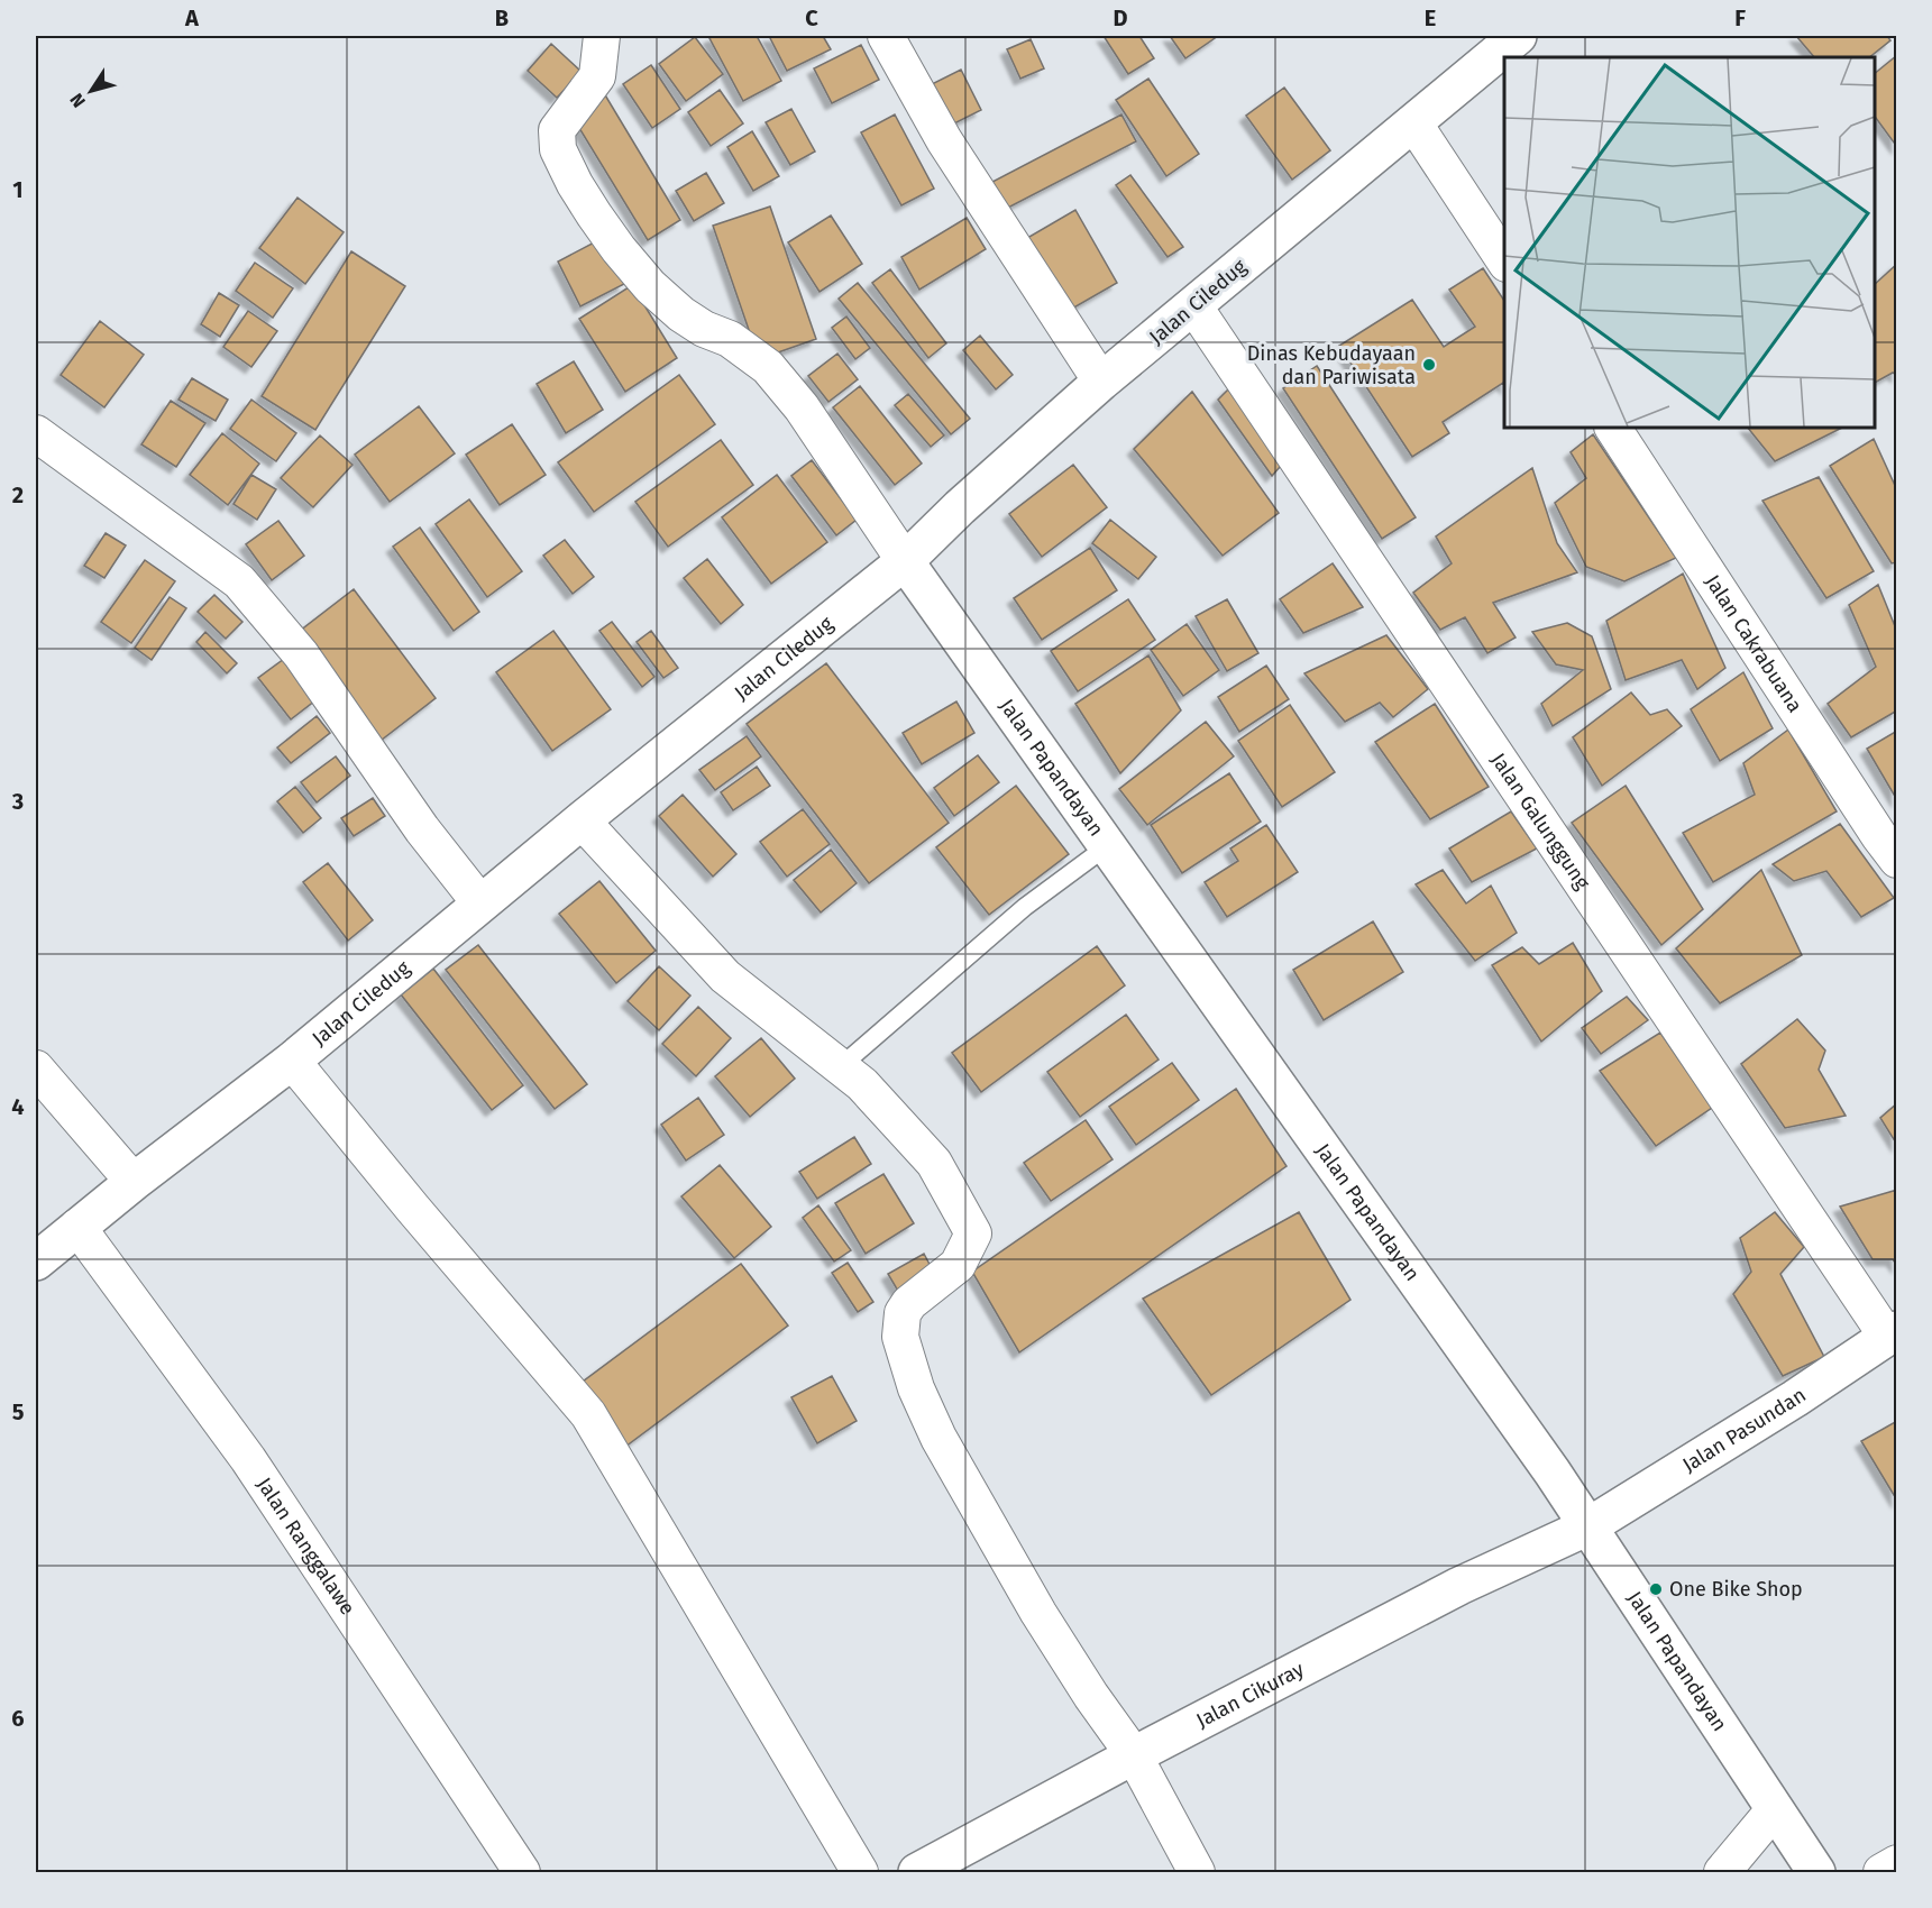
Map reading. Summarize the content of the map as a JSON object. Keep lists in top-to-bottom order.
{
  "streets": {
    "main road": [
      "Jalan Ciledug",
      "Jalan Papandayan",
      "Jalan Pasundan",
      "Jalan Cikuray"
    ],
    "street": ["Jalan Cakrabuana", "Jalan Galunggung", "Jalan Ranggalawe"]
  },
  "crossings": [
    ["Jalan Ciledug", "Jalan Papandayan"],
    ["Jalan Ciledug", "Jalan Galunggung"],
    ["Jalan Ciledug", "Jalan Ranggalawe"],
    ["Jalan Papandayan", "Jalan Pasundan"],
    ["Jalan Papandayan", "Jalan Cikuray"],
    ["Jalan Galunggung", "Jalan Pasundan"],
    ["Jalan Pasundan", "Jalan Cikuray"]
  ],
  "places": ["Dinas Kebudayaan dan Pariwisata", "One Bike Shop"],
  "north": "bottom left",
  "grid": {
    "columns": [
      "A",
      "B",
      "C",
      "D",
      "E",
      "F"
    ],
    "rows": [
      "1",
      "2",
      "3",
      "4",
      "5",
      "6"
    ]
  }
}
